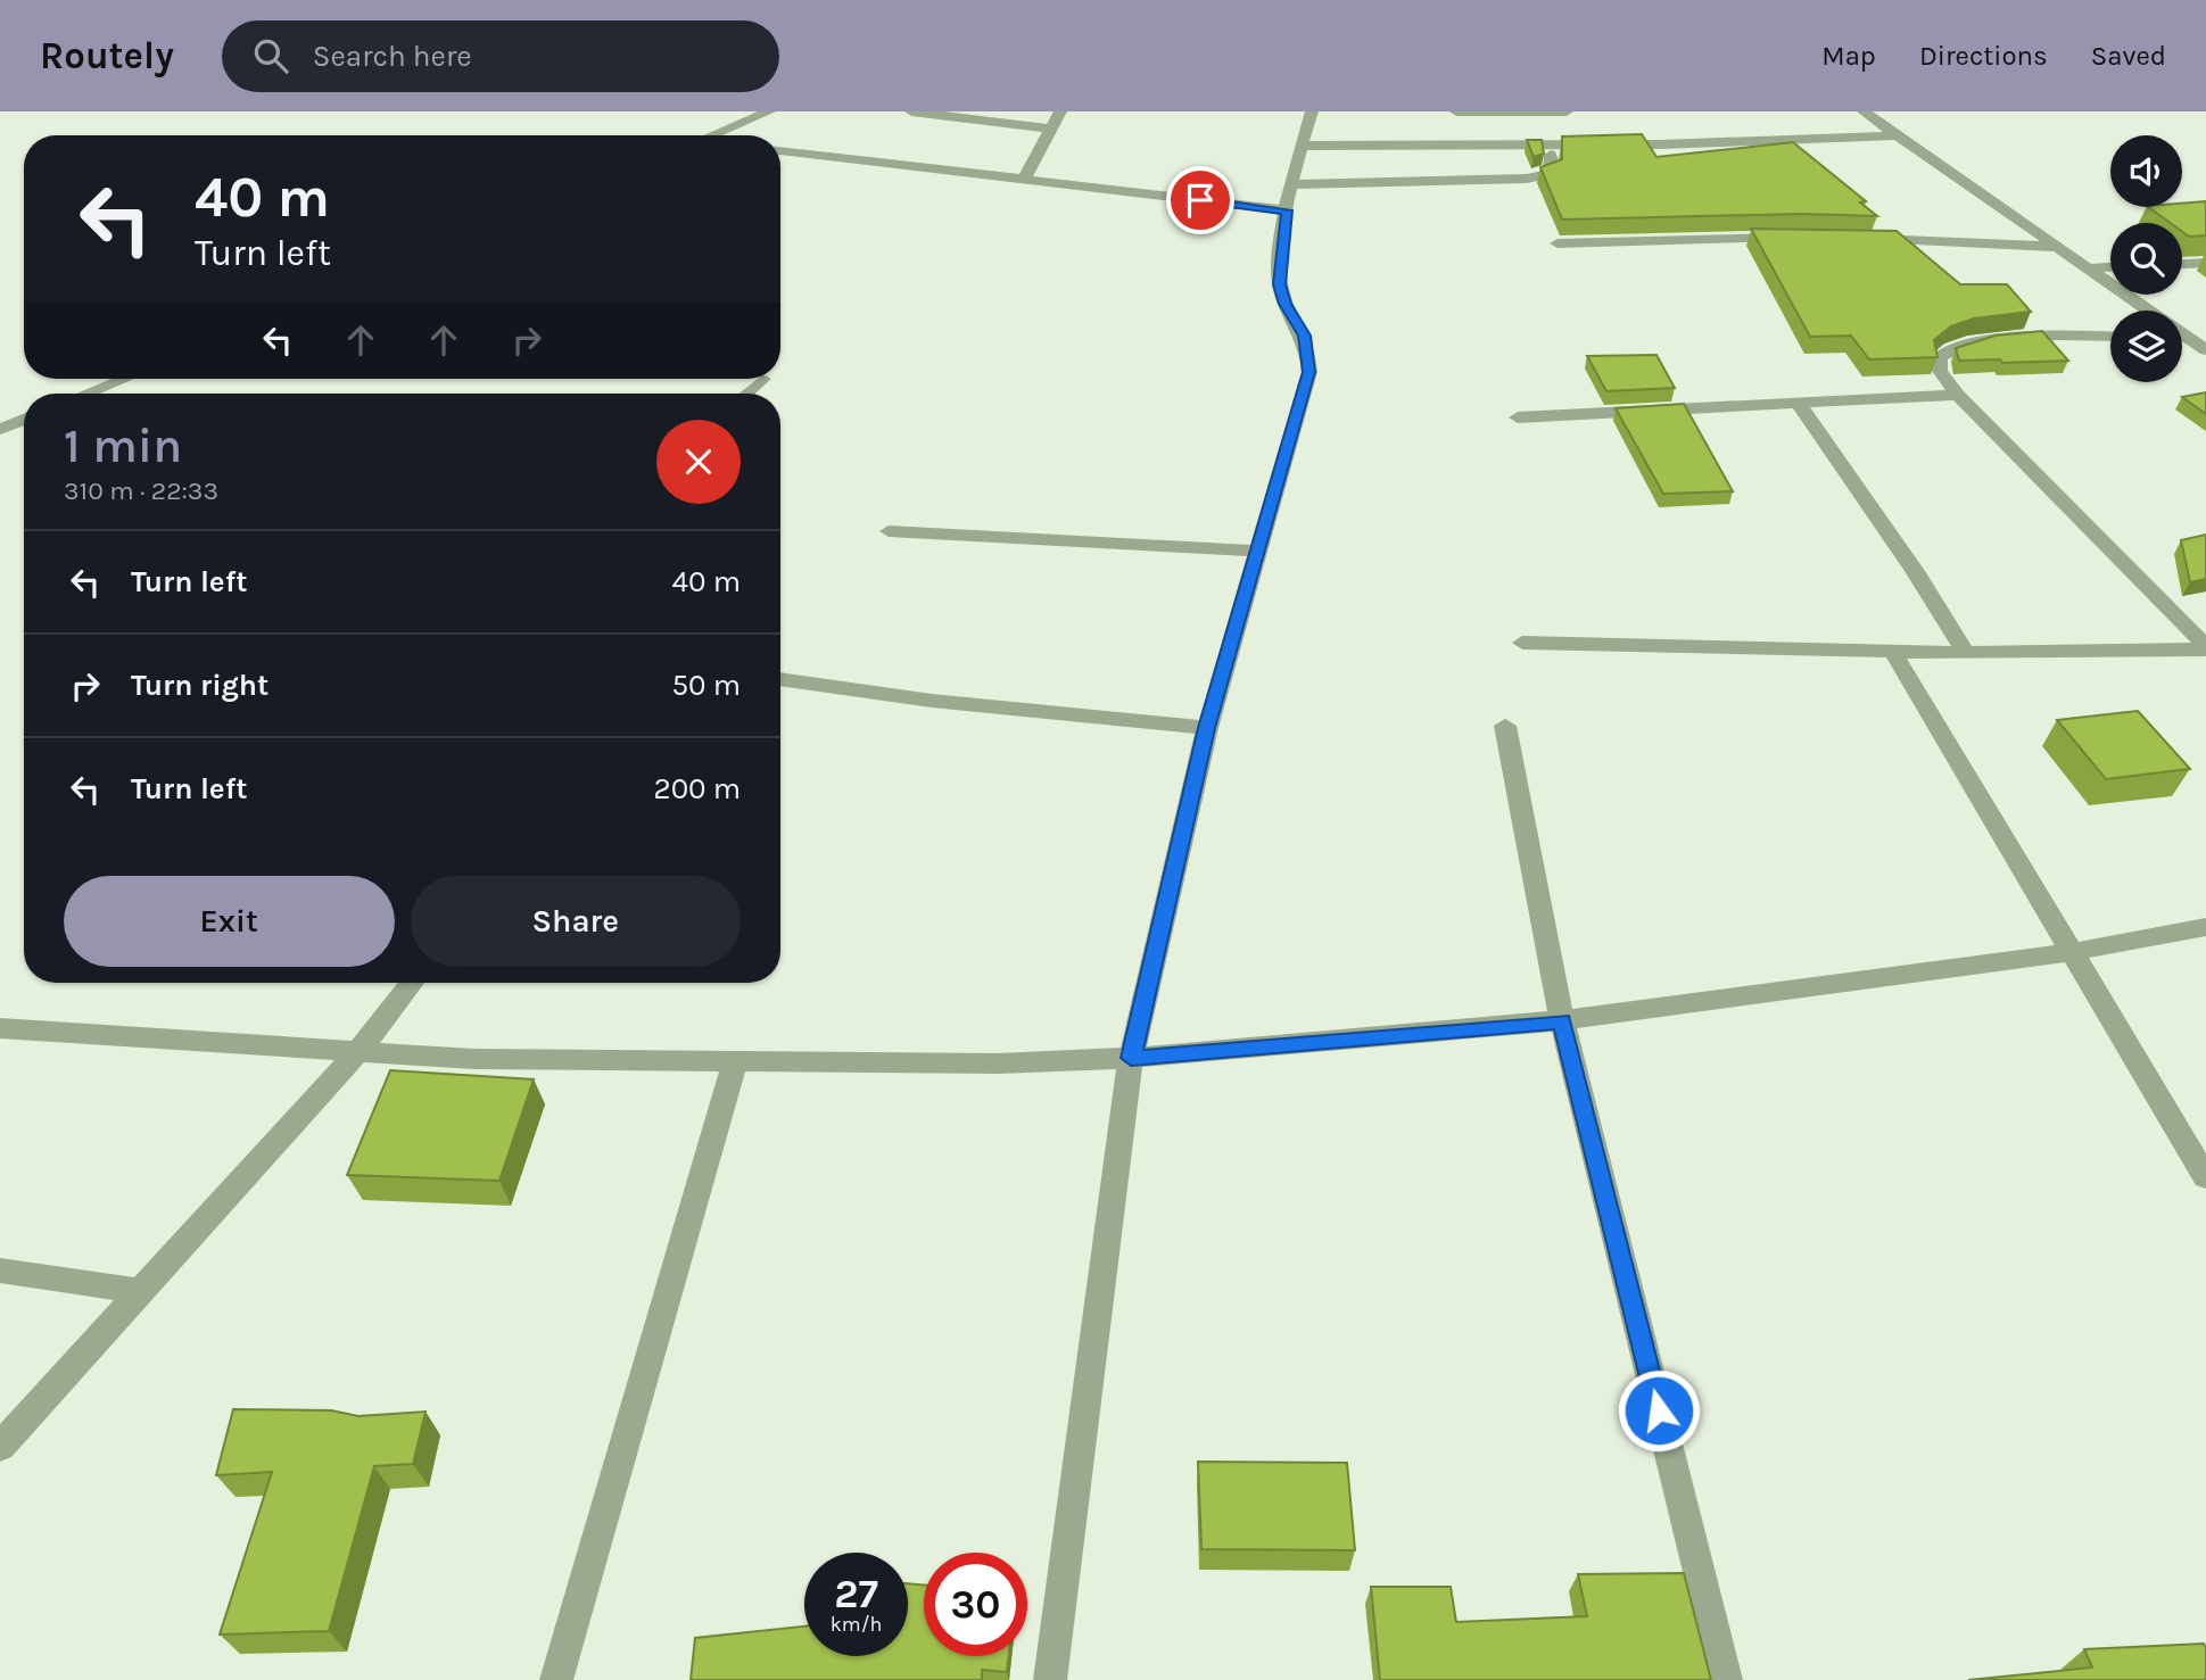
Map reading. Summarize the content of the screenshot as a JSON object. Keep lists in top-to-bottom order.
{
  "page": {
    "header": "Routely",
    "search": "Search here",
    "nav": ["Map", "Directions", "Saved"],
    "turn": ["40 m", "Turn left"],
    "heading": ["1 min", "310 m · 22:33"],
    "list": [
      {
        "name": "Turn left",
        "value": "40 m"
      },
      {
        "name": "Turn right",
        "value": "50 m"
      },
      {
        "name": "Turn left",
        "value": "200 m"
      }
    ],
    "buttons": ["Exit", "Share"],
    "speed": "27 km/h",
    "limit": "30"
  }
}
